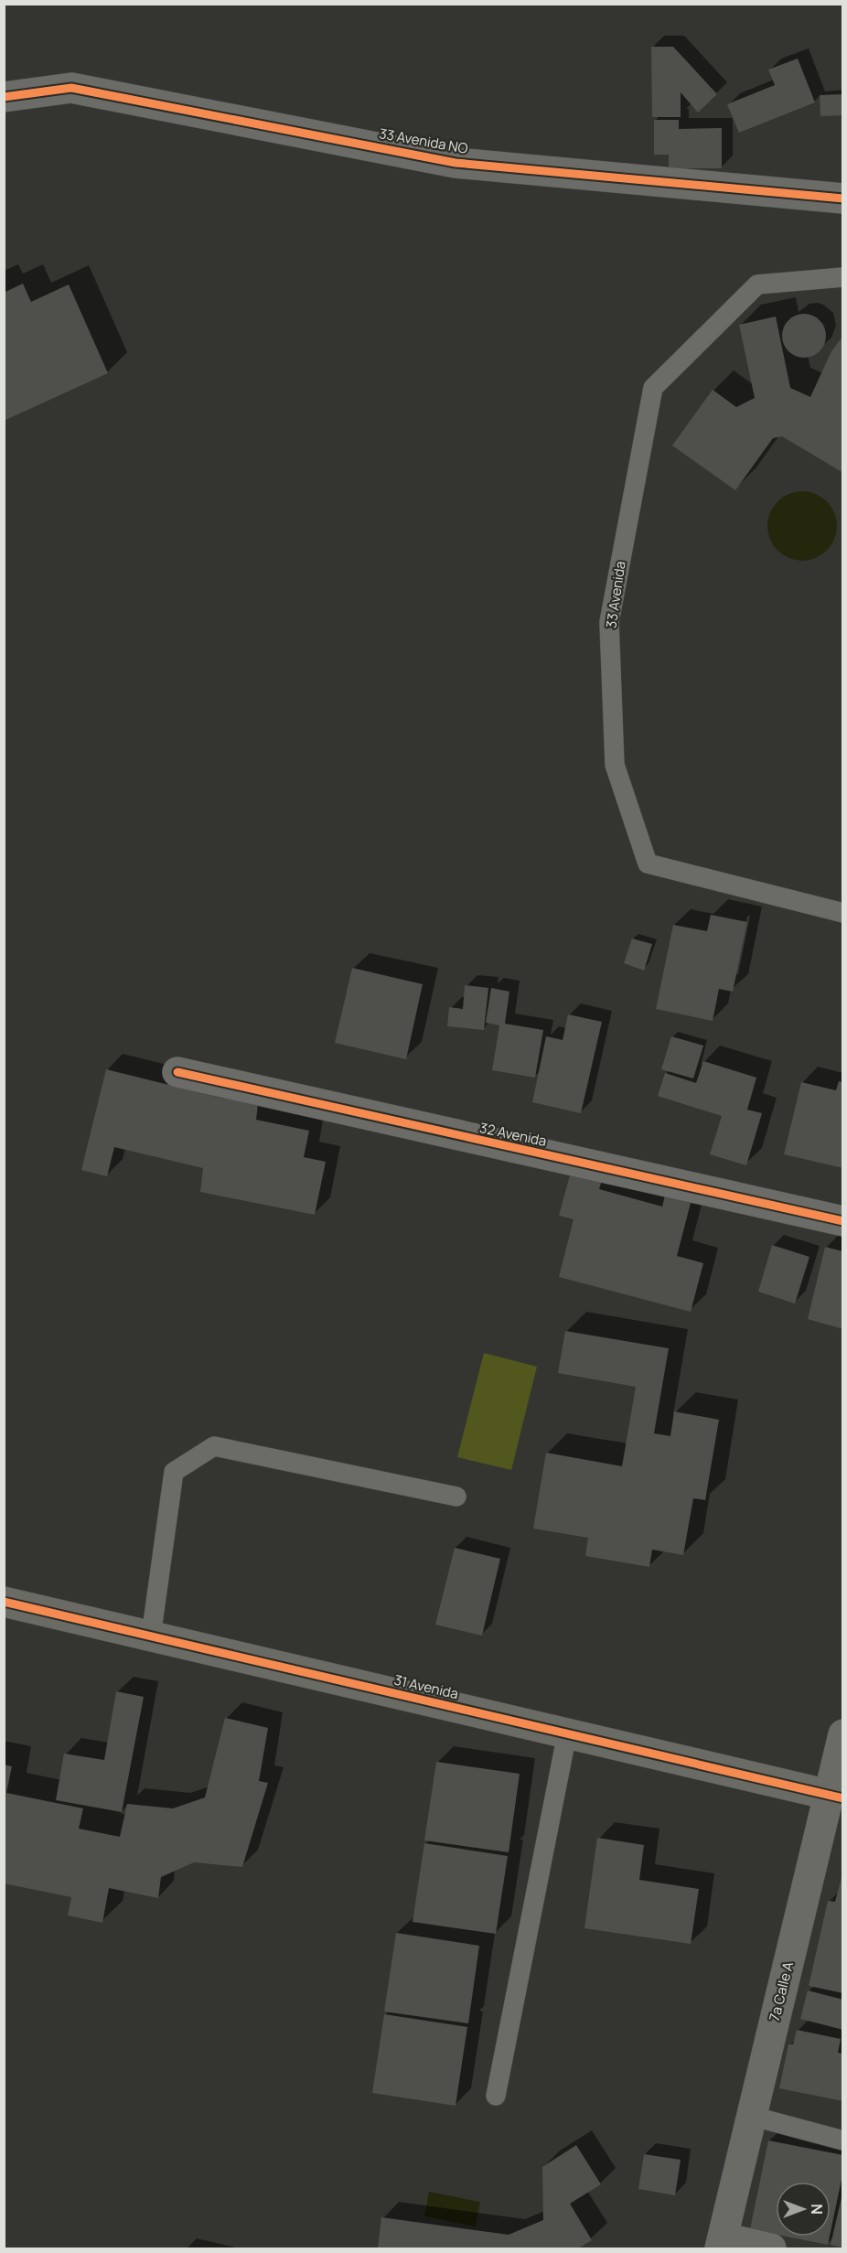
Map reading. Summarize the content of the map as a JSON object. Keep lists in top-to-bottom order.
{
  "streets": {
    "street": [
      "33 Avenida NO",
      "32 Avenida",
      "31 Avenida",
      "7a Calle A"
    ],
    "lane": ["33 Avenida"]
  },
  "crossings": [
    ["31 Avenida", "7a Calle A"]
  ],
  "north": "right"
}
